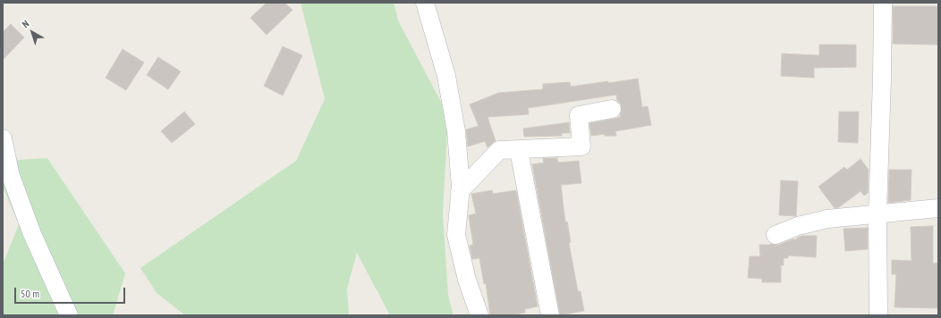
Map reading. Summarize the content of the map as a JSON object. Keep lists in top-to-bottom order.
{
  "scale_bar": "50 m",
  "north": "top left"
}
